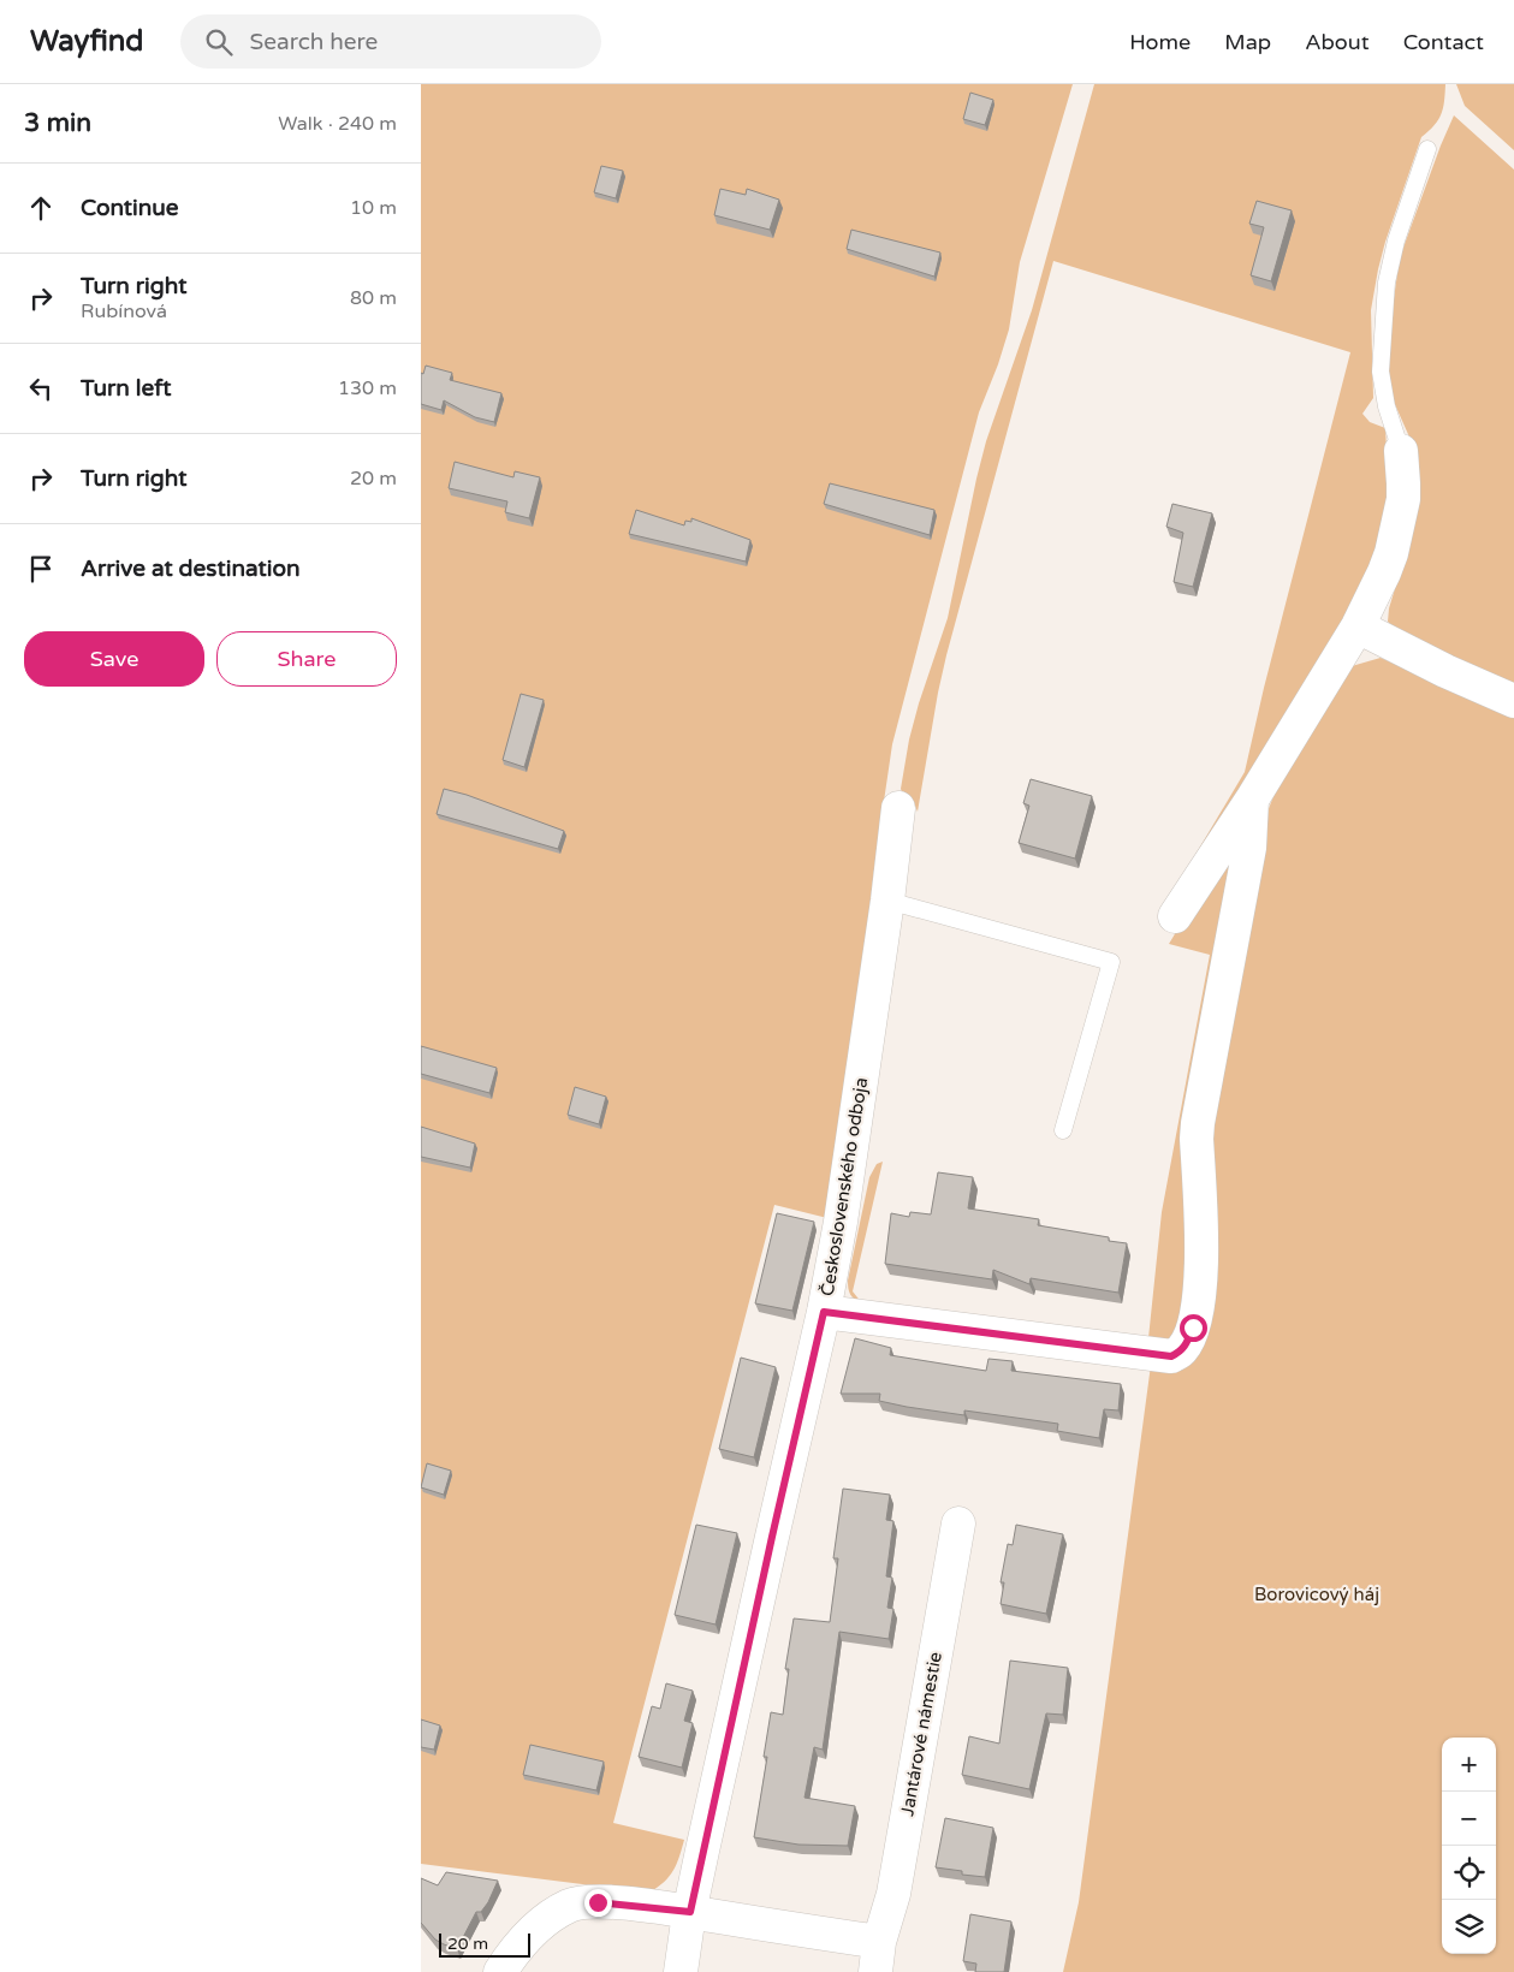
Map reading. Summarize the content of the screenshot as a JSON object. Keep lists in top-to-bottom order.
{
  "streets": {
    "street": ["Československého odboja", "Jantárové námestie"]
  },
  "crossings": [
    ["Československého odboja", "Jantárové námestie"]
  ],
  "parks": ["Borovicový háj"],
  "scale_bar": "20 m",
  "page": {
    "header": "Wayfind",
    "search": "Search here",
    "nav": [
      "Home",
      "Map",
      "About",
      "Contact"
    ],
    "heading": ["3 min", "Walk · 240 m"],
    "list": [
      ["Continue", "10 m"],
      ["Turn right", "Rubínová", "80 m"],
      ["Turn left", "130 m"],
      ["Turn right", "20 m"],
      "Arrive at destination"
    ],
    "buttons": ["Save", "Share"],
    "map_buttons": ["+", "−"],
    "scale": "20 m"
  }
}
